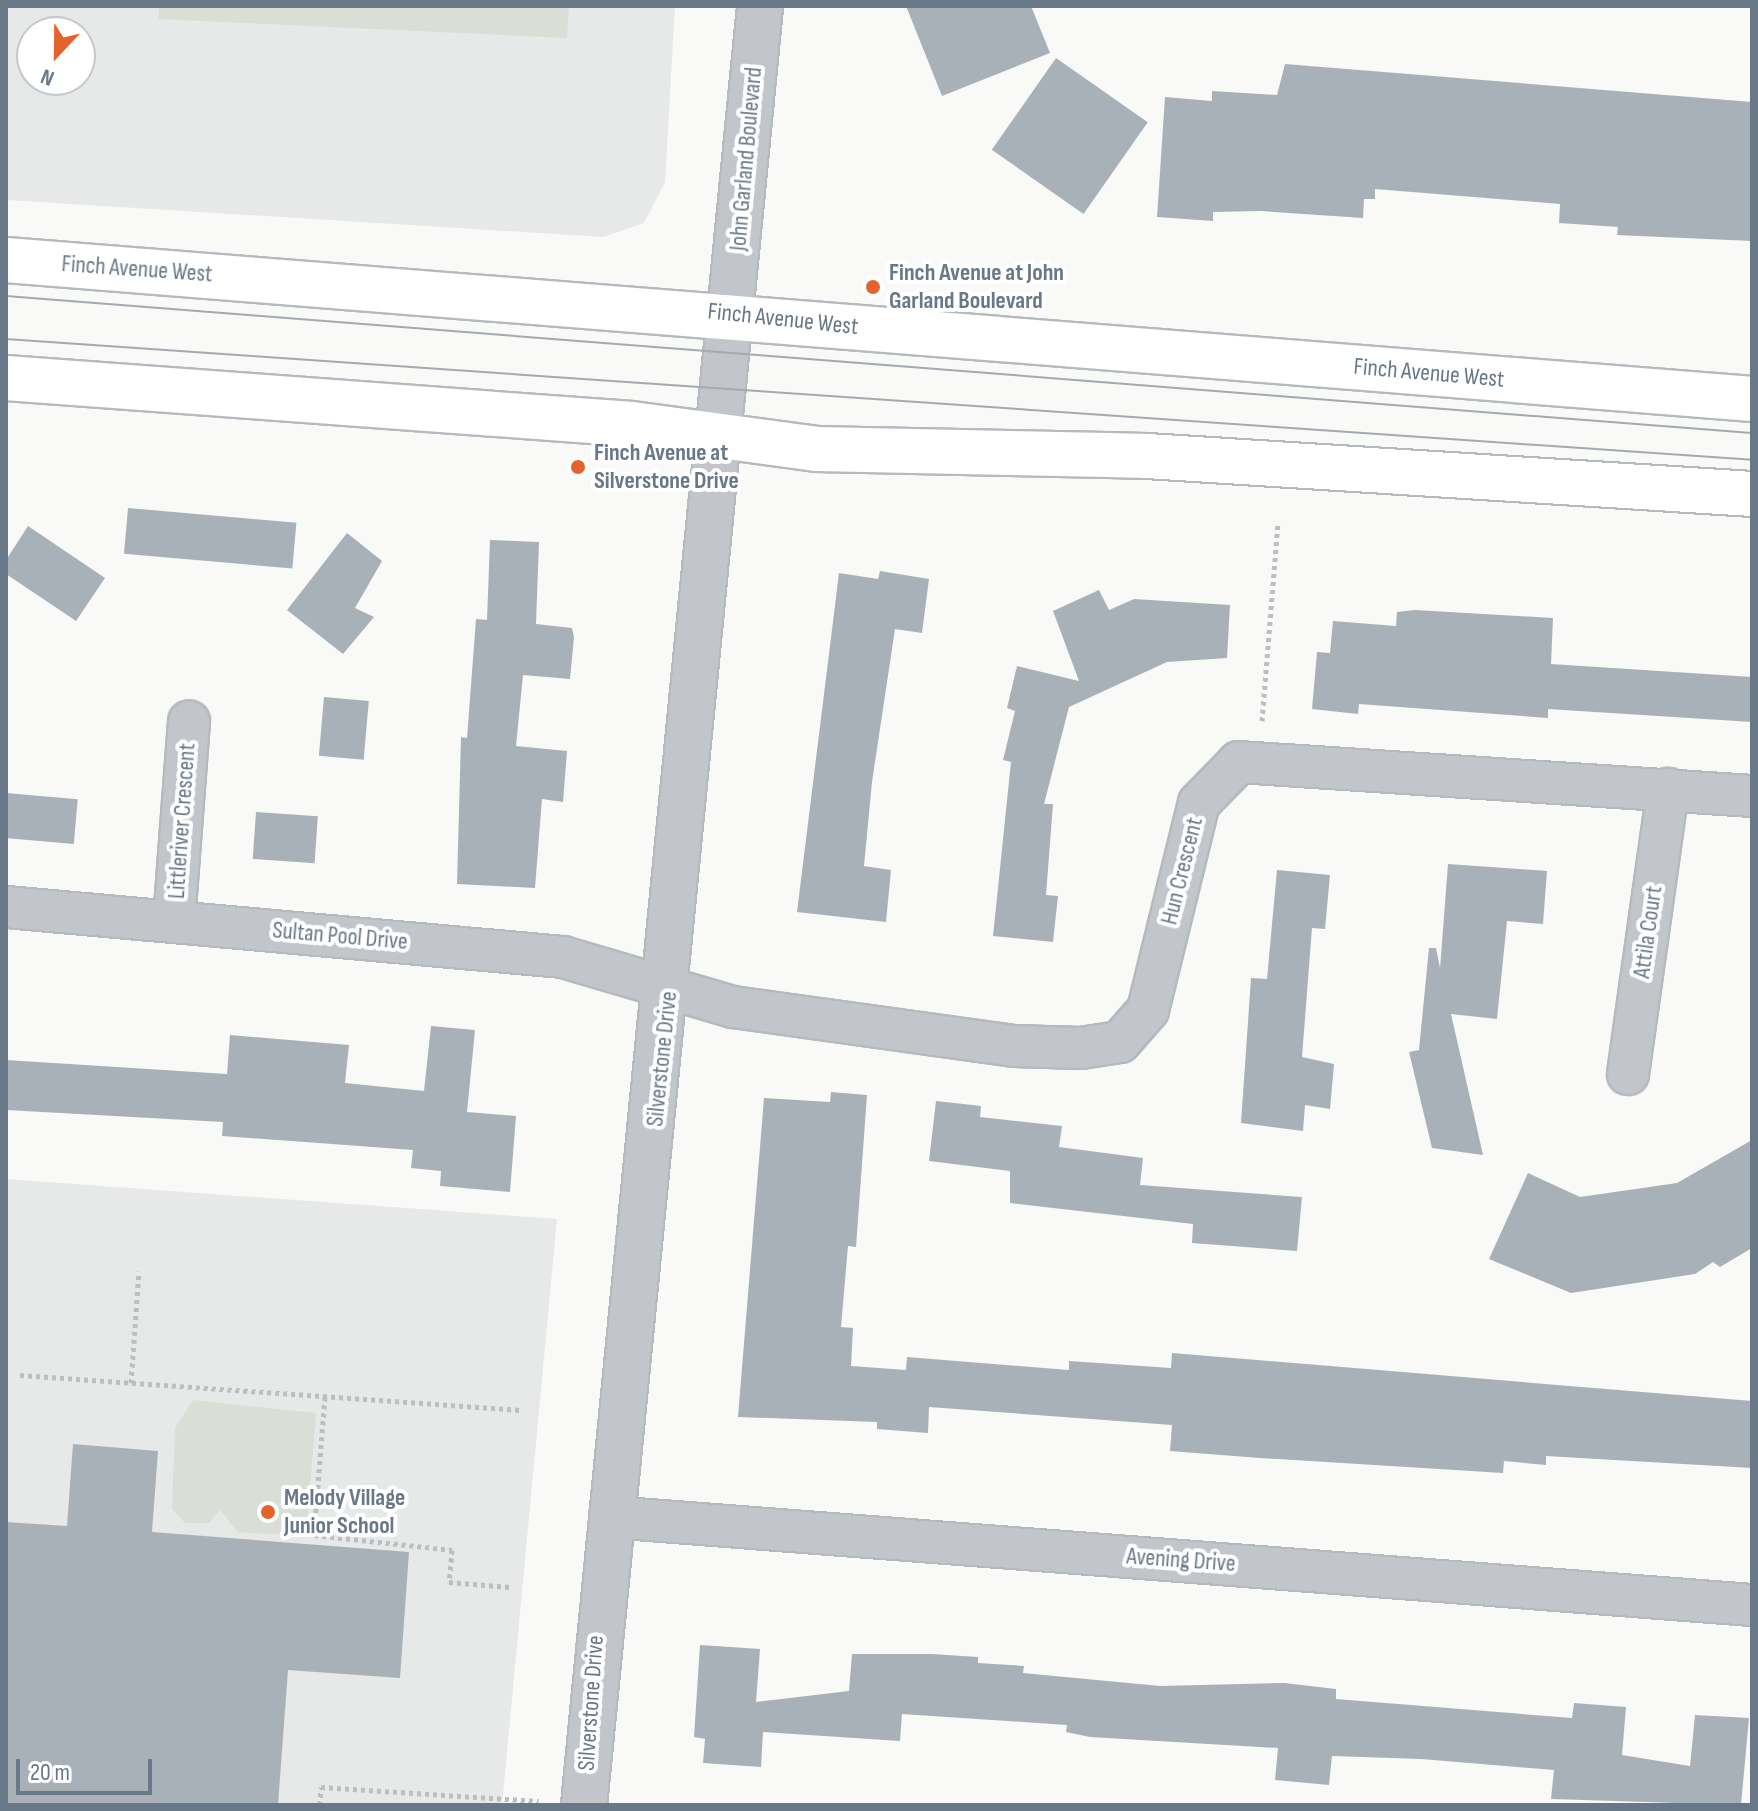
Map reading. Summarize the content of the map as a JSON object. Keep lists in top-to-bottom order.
{
  "streets": {
    "main road": ["Finch Avenue West"],
    "street": [
      "John Garland Boulevard",
      "Littleriver Crescent",
      "Hun Crescent",
      "Attila Court",
      "Sultan Pool Drive",
      "Silverstone Drive",
      "Avening Drive"
    ]
  },
  "crossings": [
    ["John Garland Boulevard", "Finch Avenue West"],
    ["John Garland Boulevard", "Silverstone Drive"],
    ["Finch Avenue West", "Silverstone Drive"],
    ["Littleriver Crescent", "Sultan Pool Drive"],
    ["Hun Crescent", "Sultan Pool Drive"],
    ["Hun Crescent", "Silverstone Drive"],
    ["Sultan Pool Drive", "Silverstone Drive"],
    ["Silverstone Drive", "Avening Drive"]
  ],
  "places": ["Finch Avenue at John Garland Boulevard", "Finch Avenue at Silverstone Drive", "Melody Village Junior School"],
  "scale_bar": "20 m",
  "north": "bottom"
}
